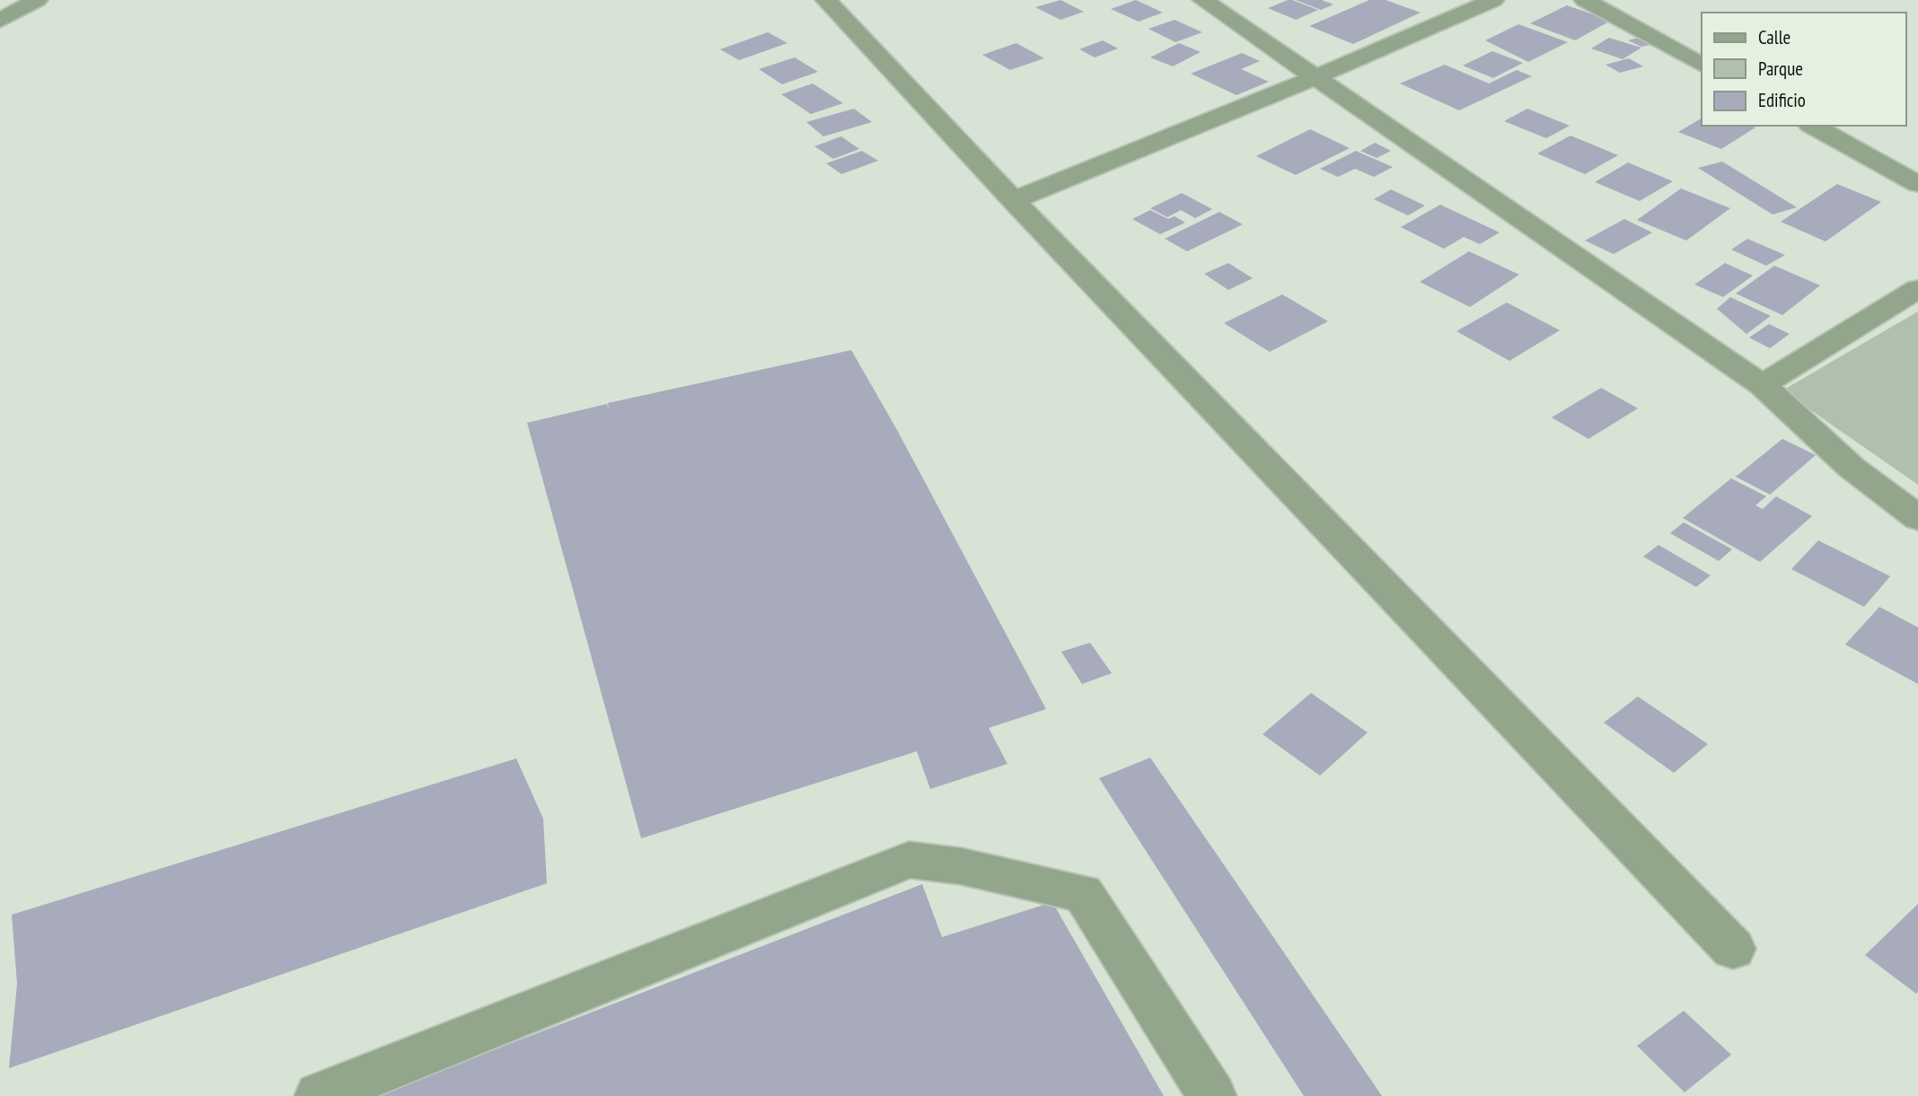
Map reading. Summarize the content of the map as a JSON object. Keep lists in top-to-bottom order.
{
  "legend": ["Calle", "Parque", "Edificio"]
}
